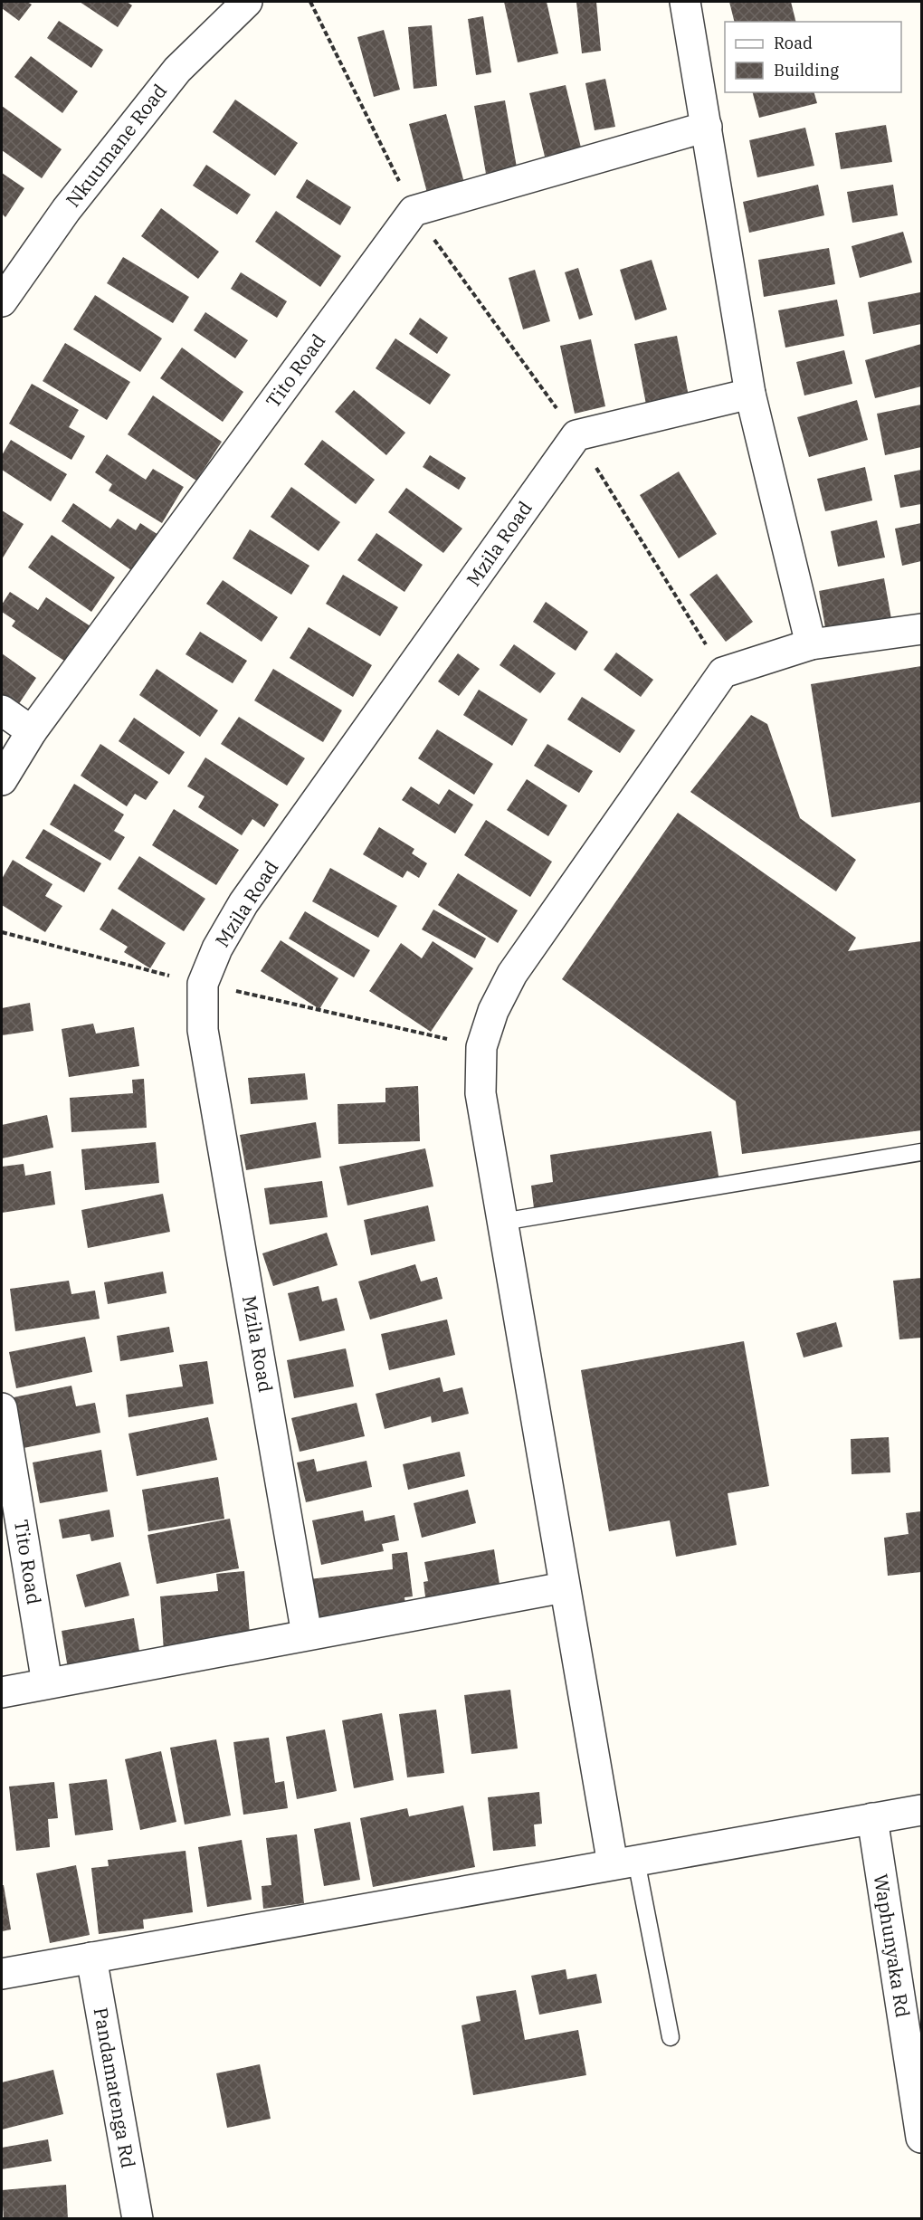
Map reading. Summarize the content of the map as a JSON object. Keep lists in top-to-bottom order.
{
  "streets": {
    "street": [
      "Nkuumane Road",
      "Tito Road",
      "Mzila Road",
      "Waphunyaka Rd",
      "Pandamatenga Rd"
    ]
  },
  "legend": ["Road", "Building"]
}
